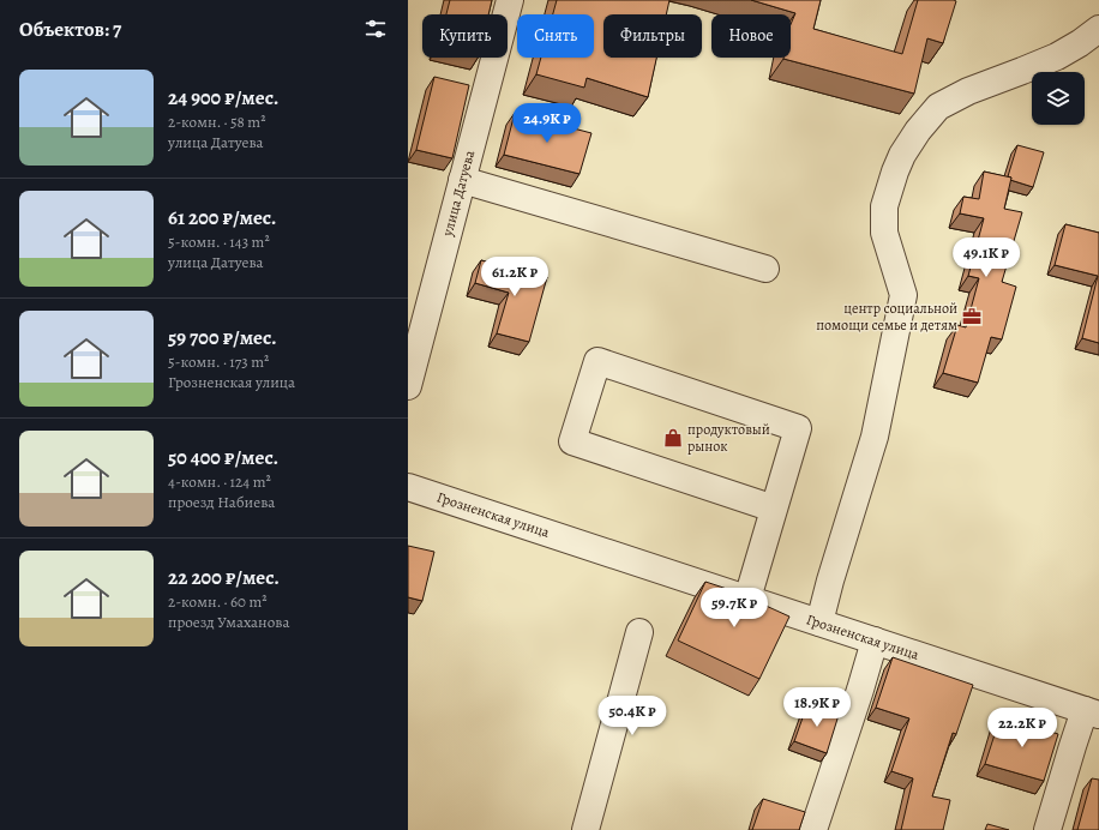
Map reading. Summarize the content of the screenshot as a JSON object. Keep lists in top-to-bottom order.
{
  "streets": {
    "street": ["улица Датуева", "Грозненская улица"]
  },
  "places": {
    "office": ["центр социальной помощи семье и детям"],
    "shop": ["продуктовый рынок"]
  },
  "page": {
    "heading": "Объектов: 7",
    "chip": [
      "Купить",
      "Снять",
      "Фильтры",
      "Новое"
    ],
    "list": [
      {
        "name": "24 900 ₽/мес.",
        "note": "2-комн. · 58 m² · улица Датуева"
      },
      {
        "name": "61 200 ₽/мес.",
        "note": "5-комн. · 143 m² · улица Датуева"
      },
      {
        "name": "59 700 ₽/мес.",
        "note": "5-комн. · 173 m² · Грозненская улица"
      },
      {
        "name": "50 400 ₽/мес.",
        "note": "4-комн. · 124 m² · проезд Набиева"
      },
      {
        "name": "22 200 ₽/мес.",
        "note": "2-комн. · 60 m² · проезд Умаханова"
      }
    ],
    "price": [
      "24.9K ₽",
      "49.1K ₽",
      "61.2K ₽",
      "59.7K ₽",
      "18.9K ₽",
      "50.4K ₽",
      "22.2K ₽"
    ]
  }
}
